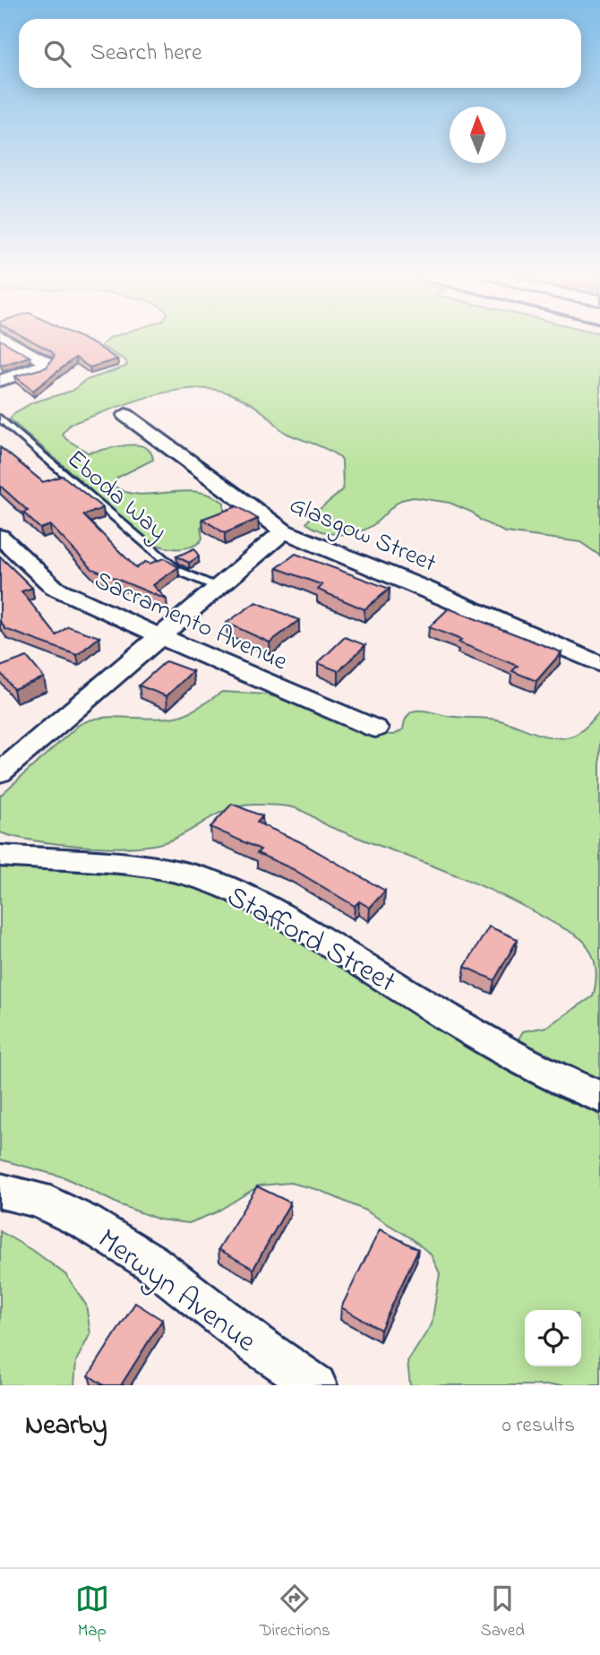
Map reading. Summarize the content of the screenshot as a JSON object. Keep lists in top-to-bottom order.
{
  "streets": {
    "street": [
      "Glasgow Street",
      "Sacramento Avenue",
      "Stafford Street",
      "Merwyn Avenue"
    ],
    "lane": ["Eboda Way"]
  },
  "north": "top",
  "page": {
    "search": "Search here",
    "heading": ["Nearby", "0 results"],
    "nav": ["Map", "Directions", "Saved"]
  }
}
